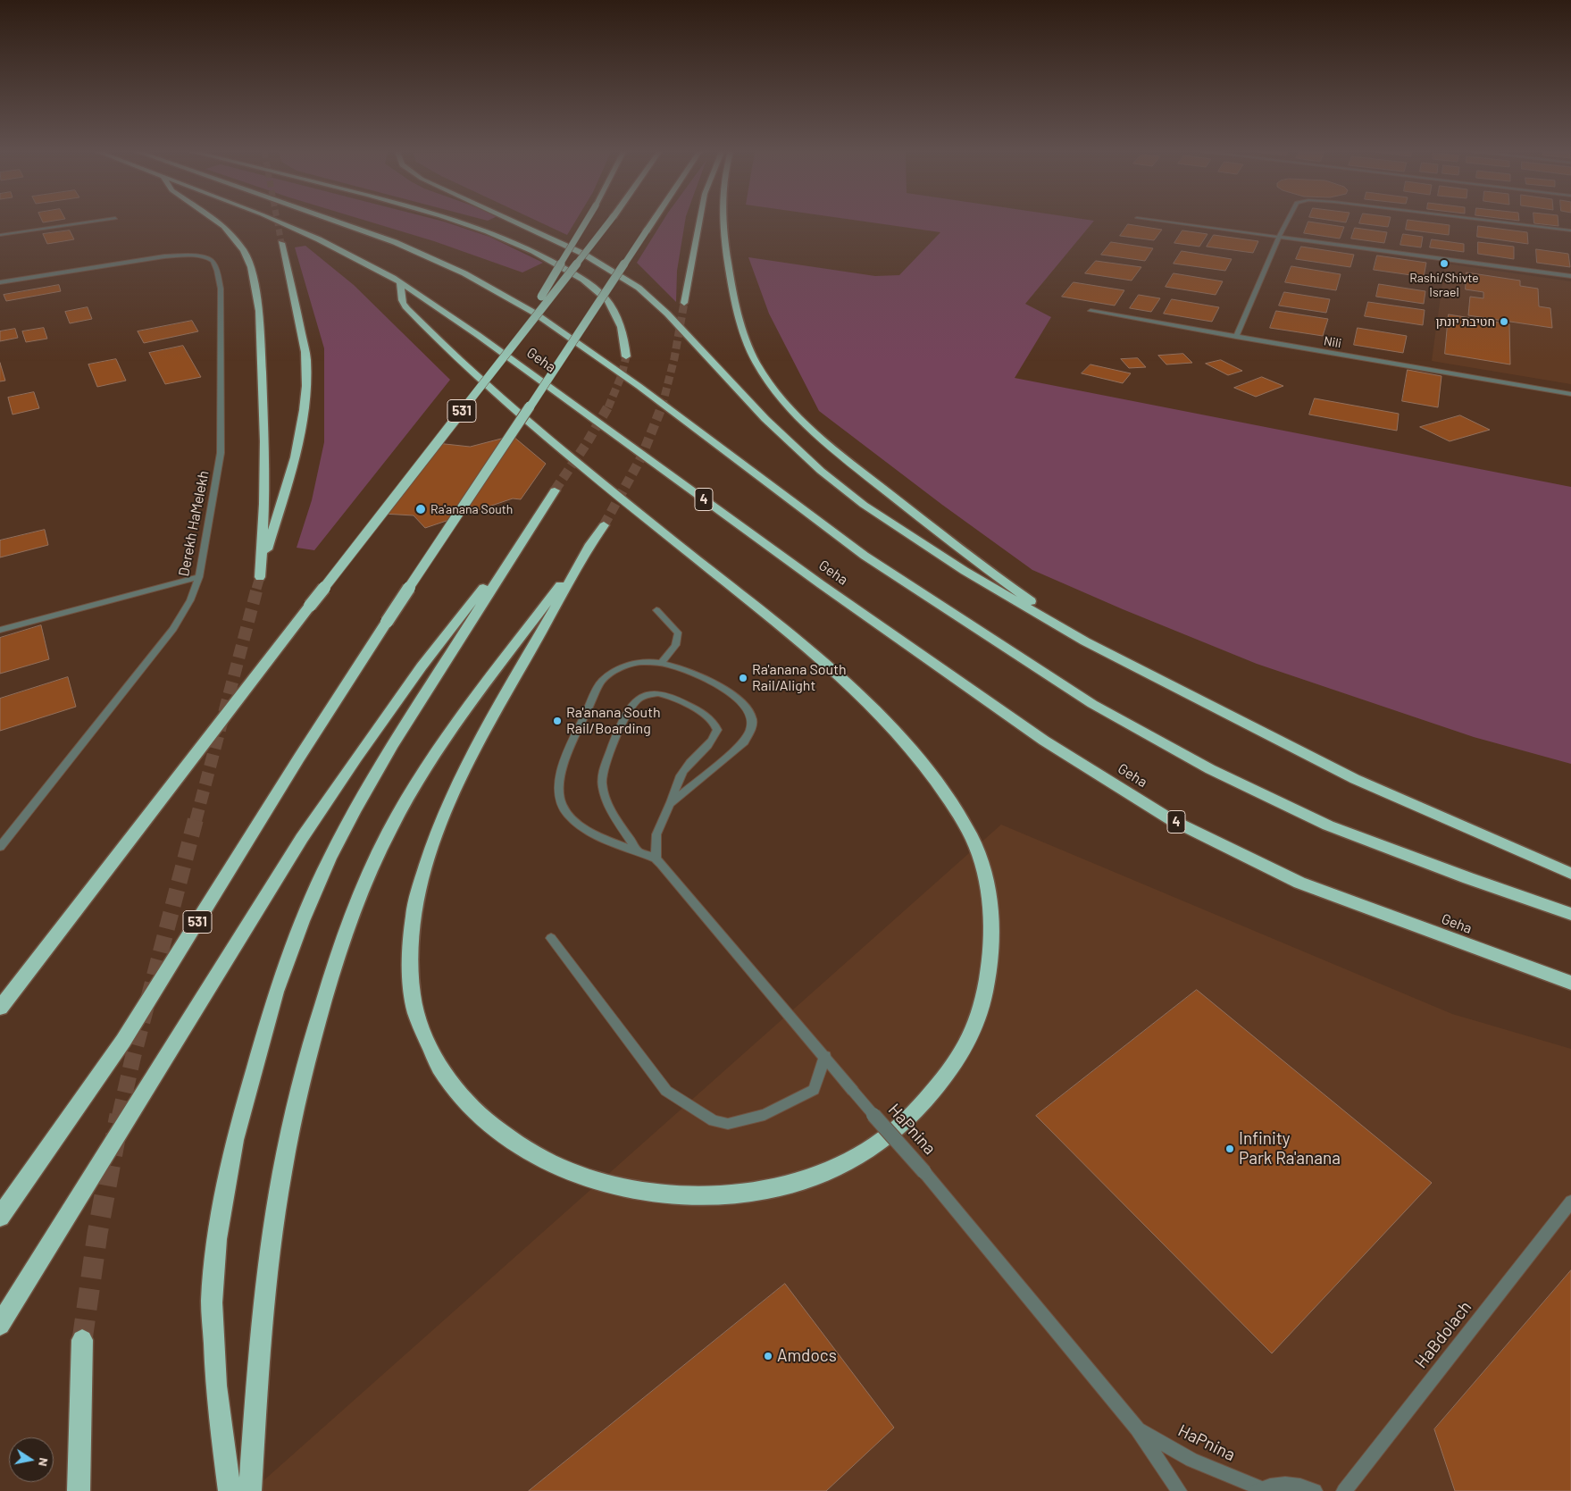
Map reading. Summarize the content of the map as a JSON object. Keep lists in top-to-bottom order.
{
  "streets": {
    "highway": ["Geha", "531", "4"],
    "street": [
      "Nili",
      "Derekh HaMelekh",
      "HaPnina",
      "HaBdolach"
    ]
  },
  "places": [
    "Rashi/Shivte Israel",
    "חטיבת יונתן",
    "Ra'anana South",
    "Ra'anana South Rail/Alight",
    "Ra'anana South Rail/Boarding",
    "Infinity Park Ra'anana",
    "Amdocs"
  ],
  "north": "right"
}
